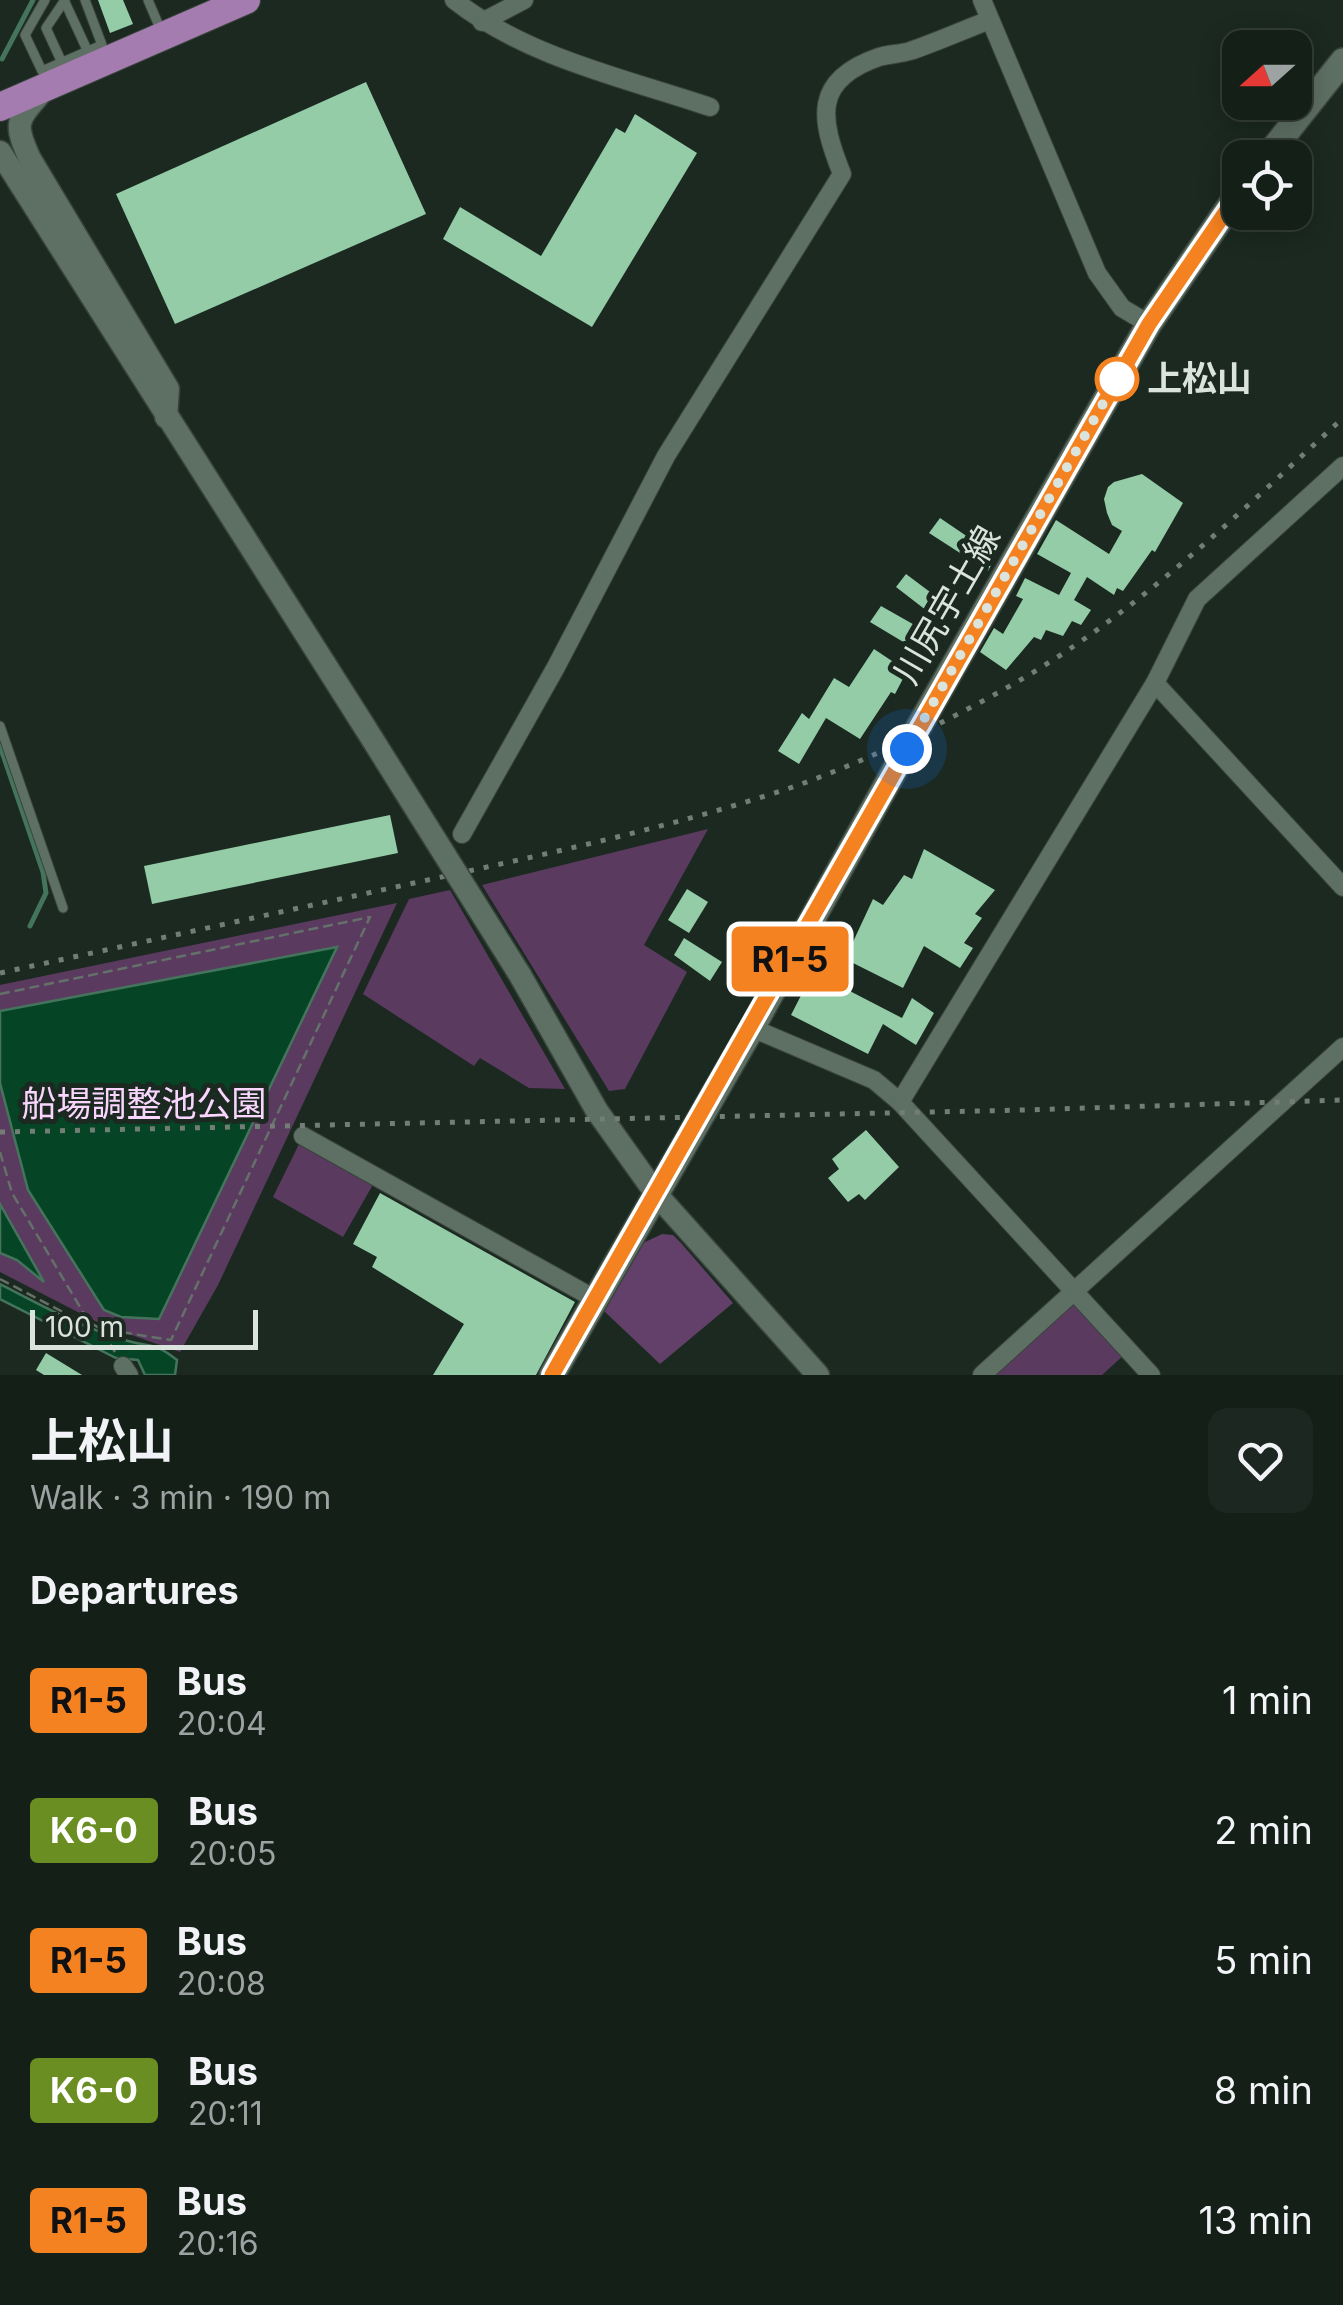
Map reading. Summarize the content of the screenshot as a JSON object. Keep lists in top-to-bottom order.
{
  "streets": {
    "main road": ["川尻宇土線"]
  },
  "parks": ["船場調整池公園"],
  "places": ["上松山"],
  "lines": ["bus line R1-5"],
  "scale_bar": "100 m",
  "north": "left",
  "page": {
    "on_map": "R1-5",
    "scale": "100 m",
    "heading": [
      ["上松山", "Walk · 3 min · 190 m"],
      "Departures"
    ],
    "list": [
      {
        "mark": "R1-5",
        "name": "Bus",
        "note": "20:04",
        "value": "1 min"
      },
      {
        "mark": "K6-0",
        "name": "Bus",
        "note": "20:05",
        "value": "2 min"
      },
      {
        "mark": "R1-5",
        "name": "Bus",
        "note": "20:08",
        "value": "5 min"
      },
      {
        "mark": "K6-0",
        "name": "Bus",
        "note": "20:11",
        "value": "8 min"
      },
      {
        "mark": "R1-5",
        "name": "Bus",
        "note": "20:16",
        "value": "13 min"
      }
    ]
  }
}
